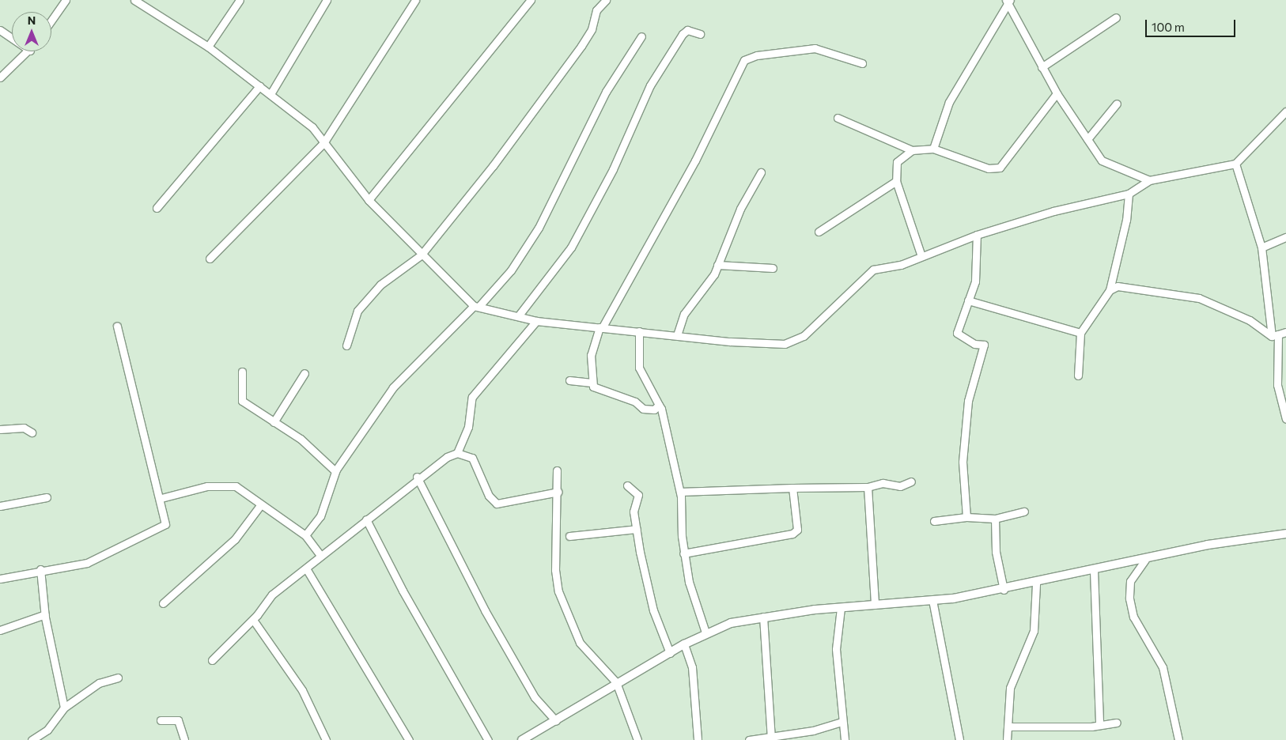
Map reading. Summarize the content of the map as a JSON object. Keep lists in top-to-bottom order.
{
  "scale_bar": "100 m",
  "north": "top"
}
